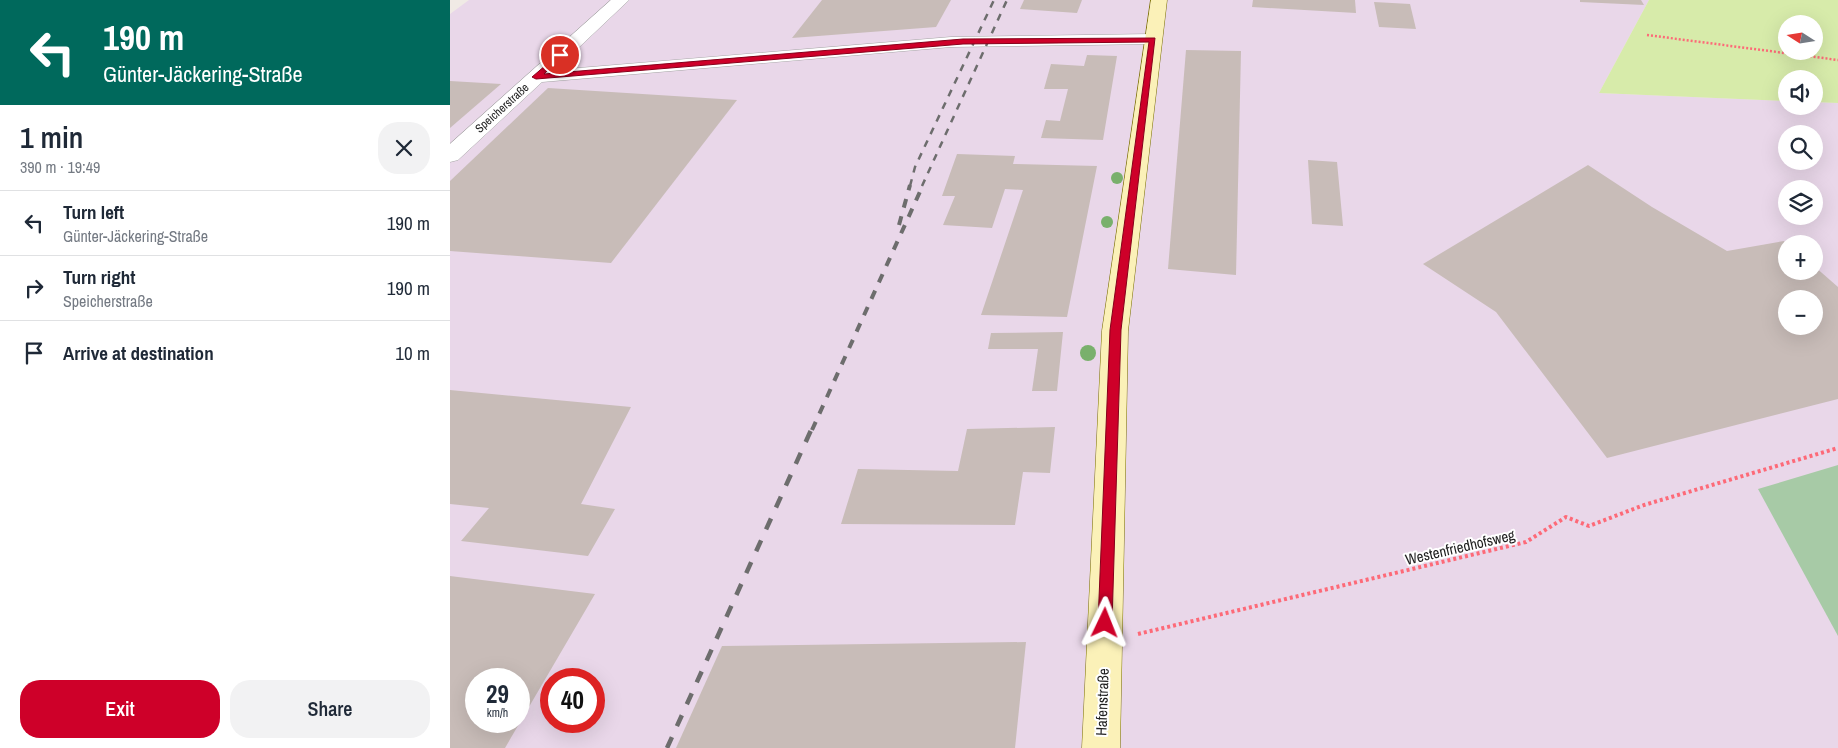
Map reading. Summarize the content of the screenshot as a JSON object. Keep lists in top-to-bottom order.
{
  "streets": {
    "street": ["Speicherstraße", "Hafenstraße"],
    "path": ["Westenfriedhofsweg"]
  },
  "crossings": [
    ["Westenfriedhofsweg", "Hafenstraße"]
  ],
  "north": "left",
  "page": {
    "turn": ["190 m", "Günter-Jäckering-Straße"],
    "map_buttons": ["+", "−"],
    "heading": ["1 min", "390 m · 19:49"],
    "list": [
      {
        "name": "Turn left",
        "note": "Günter-Jäckering-Straße",
        "value": "190 m"
      },
      {
        "name": "Turn right",
        "note": "Speicherstraße",
        "value": "190 m"
      },
      {
        "name": "Arrive at destination",
        "value": "10 m"
      }
    ],
    "speed": "29 km/h",
    "limit": "40",
    "buttons": ["Exit", "Share"]
  }
}
